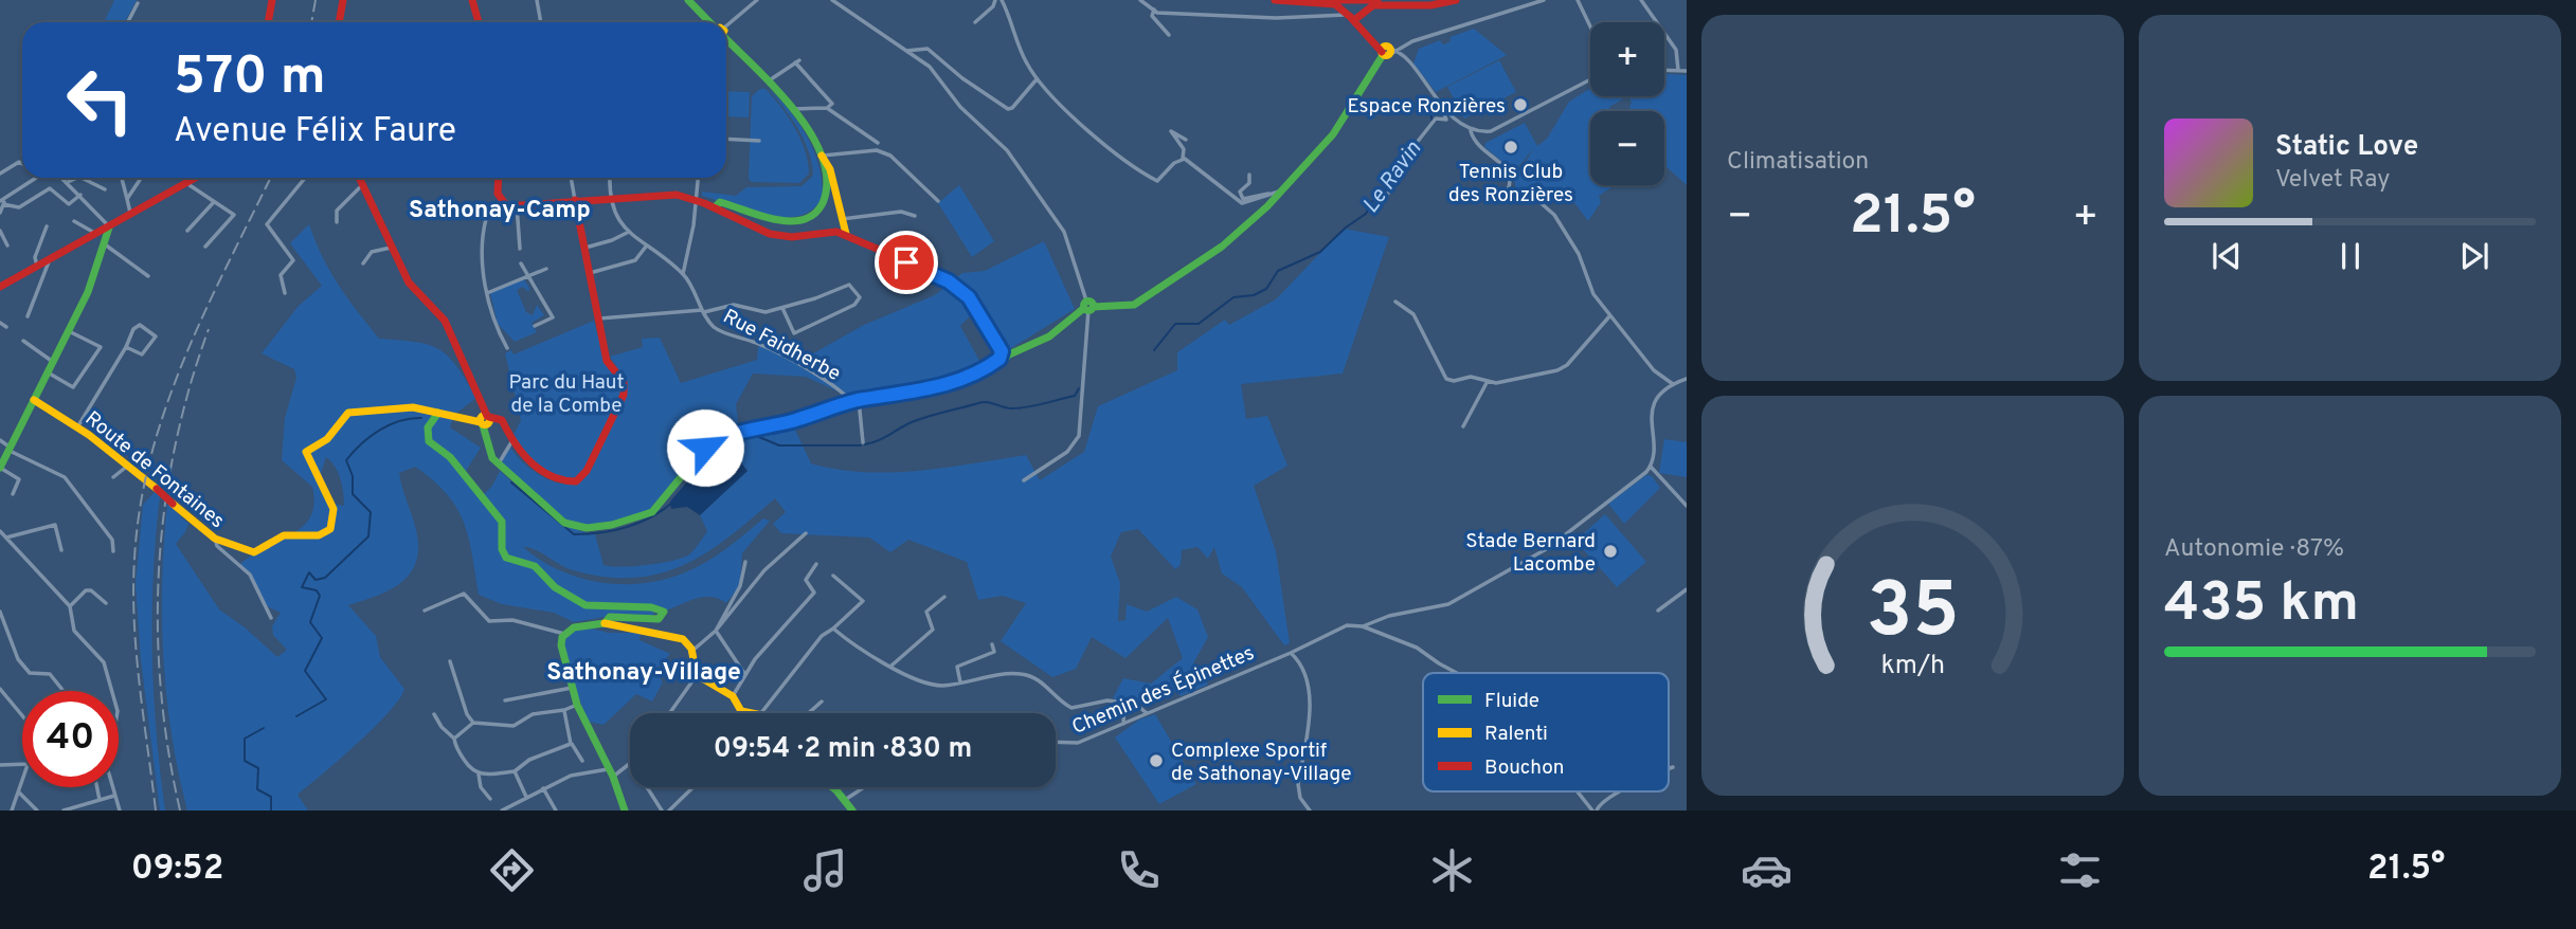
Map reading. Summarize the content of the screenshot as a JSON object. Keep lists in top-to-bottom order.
{
  "streets": {
    "street": ["Rue Faidherbe", "Route de Fontaines", "Chemin des Épinettes"]
  },
  "districts": ["Sathonay-Camp", "Sathonay-Village"],
  "water": ["Le Ravin"],
  "parks": ["Parc du Haut de la Combe"],
  "places": [
    "Espace Ronzières",
    "Tennis Club des Ronzières",
    "Stade Bernard Lacombe",
    "Complexe Sportif de Sathonay-Village"
  ],
  "legend": ["Fluide", "Ralenti", "Bouchon"],
  "page": {
    "tile": [
      "Climatisation",
      ["Autonomie · 87%", "435 km"]
    ],
    "map_buttons": ["+", "−"],
    "turn": ["570 m", "Avenue Félix Faure"],
    "song": ["Static Love", "Velvet Ray"],
    "heat": ["−", "21.5°", "+"],
    "limit": "40",
    "trip": "09:54 · 2 min · 830 m",
    "tabs": ["09:52", "21.5°"],
    "gauge": ["35", "km/h"]
  }
}
